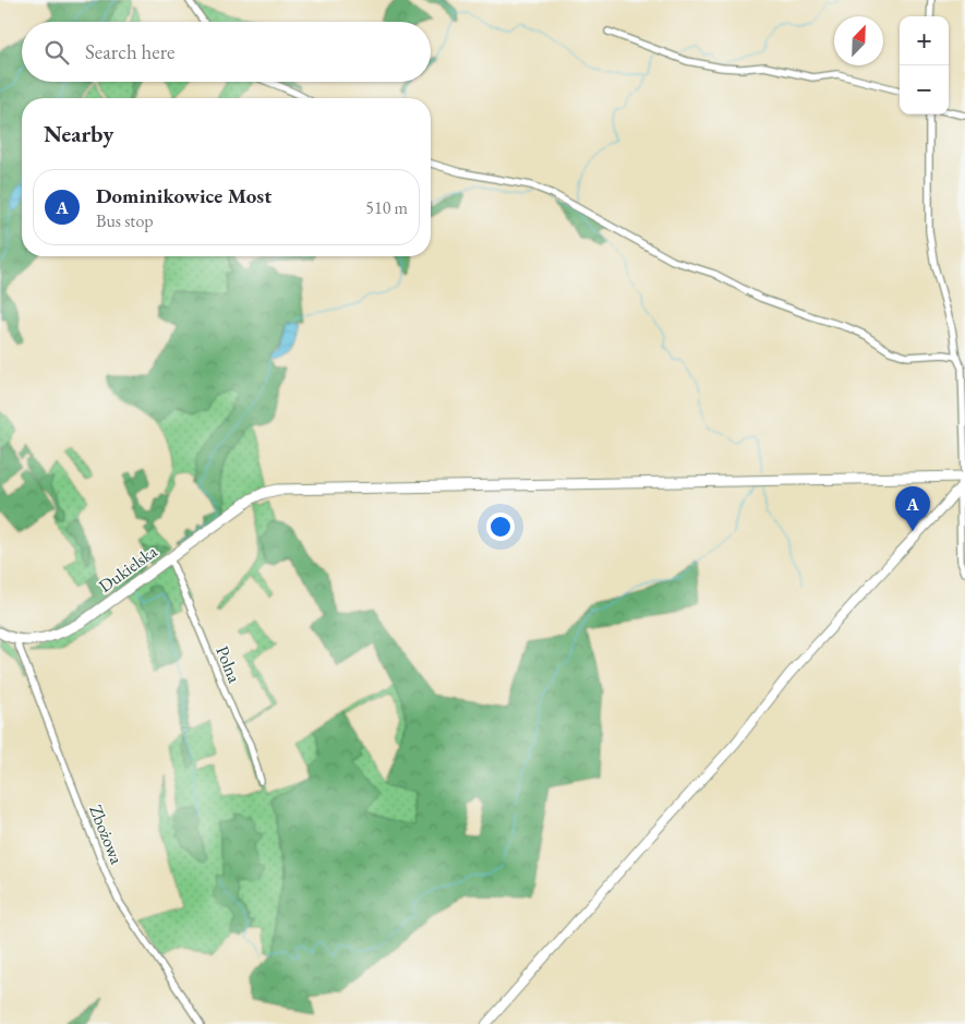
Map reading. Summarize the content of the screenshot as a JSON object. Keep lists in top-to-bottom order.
{
  "streets": {
    "main road": ["Dukielska"],
    "street": ["Polna", "Zbożowa"]
  },
  "crossings": [
    ["Dukielska", "Polna"],
    ["Dukielska", "Zbożowa"]
  ],
  "north": "top right",
  "page": {
    "map_buttons": ["+", "−"],
    "search": "Search here",
    "heading": "Nearby",
    "list": [
      {
        "mark": "A",
        "name": "Dominikowice Most",
        "note": "Bus stop",
        "value": "510 m"
      }
    ],
    "pins": "A"
  }
}
